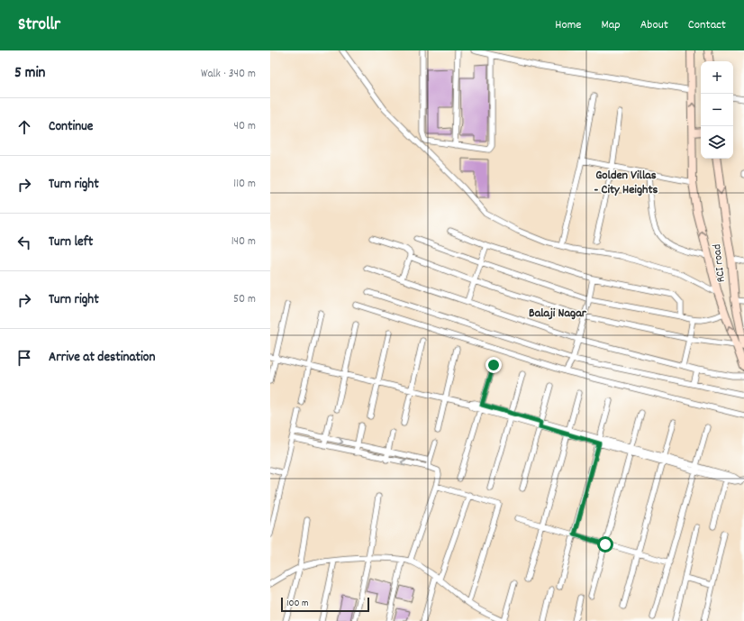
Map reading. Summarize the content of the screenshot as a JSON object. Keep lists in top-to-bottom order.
{
  "streets": {
    "main road": ["RCI road"]
  },
  "districts": ["Golden Villas - City Heights", "Balaji Nagar"],
  "scale_bar": "100 m",
  "page": {
    "header": "Strollr",
    "nav": [
      "Home",
      "Map",
      "About",
      "Contact"
    ],
    "heading": ["5 min", "Walk · 340 m"],
    "map_buttons": ["+", "−"],
    "list": [
      ["Continue", "40 m"],
      ["Turn right", "110 m"],
      ["Turn left", "140 m"],
      ["Turn right", "50 m"],
      "Arrive at destination"
    ],
    "scale": "100 m"
  }
}
